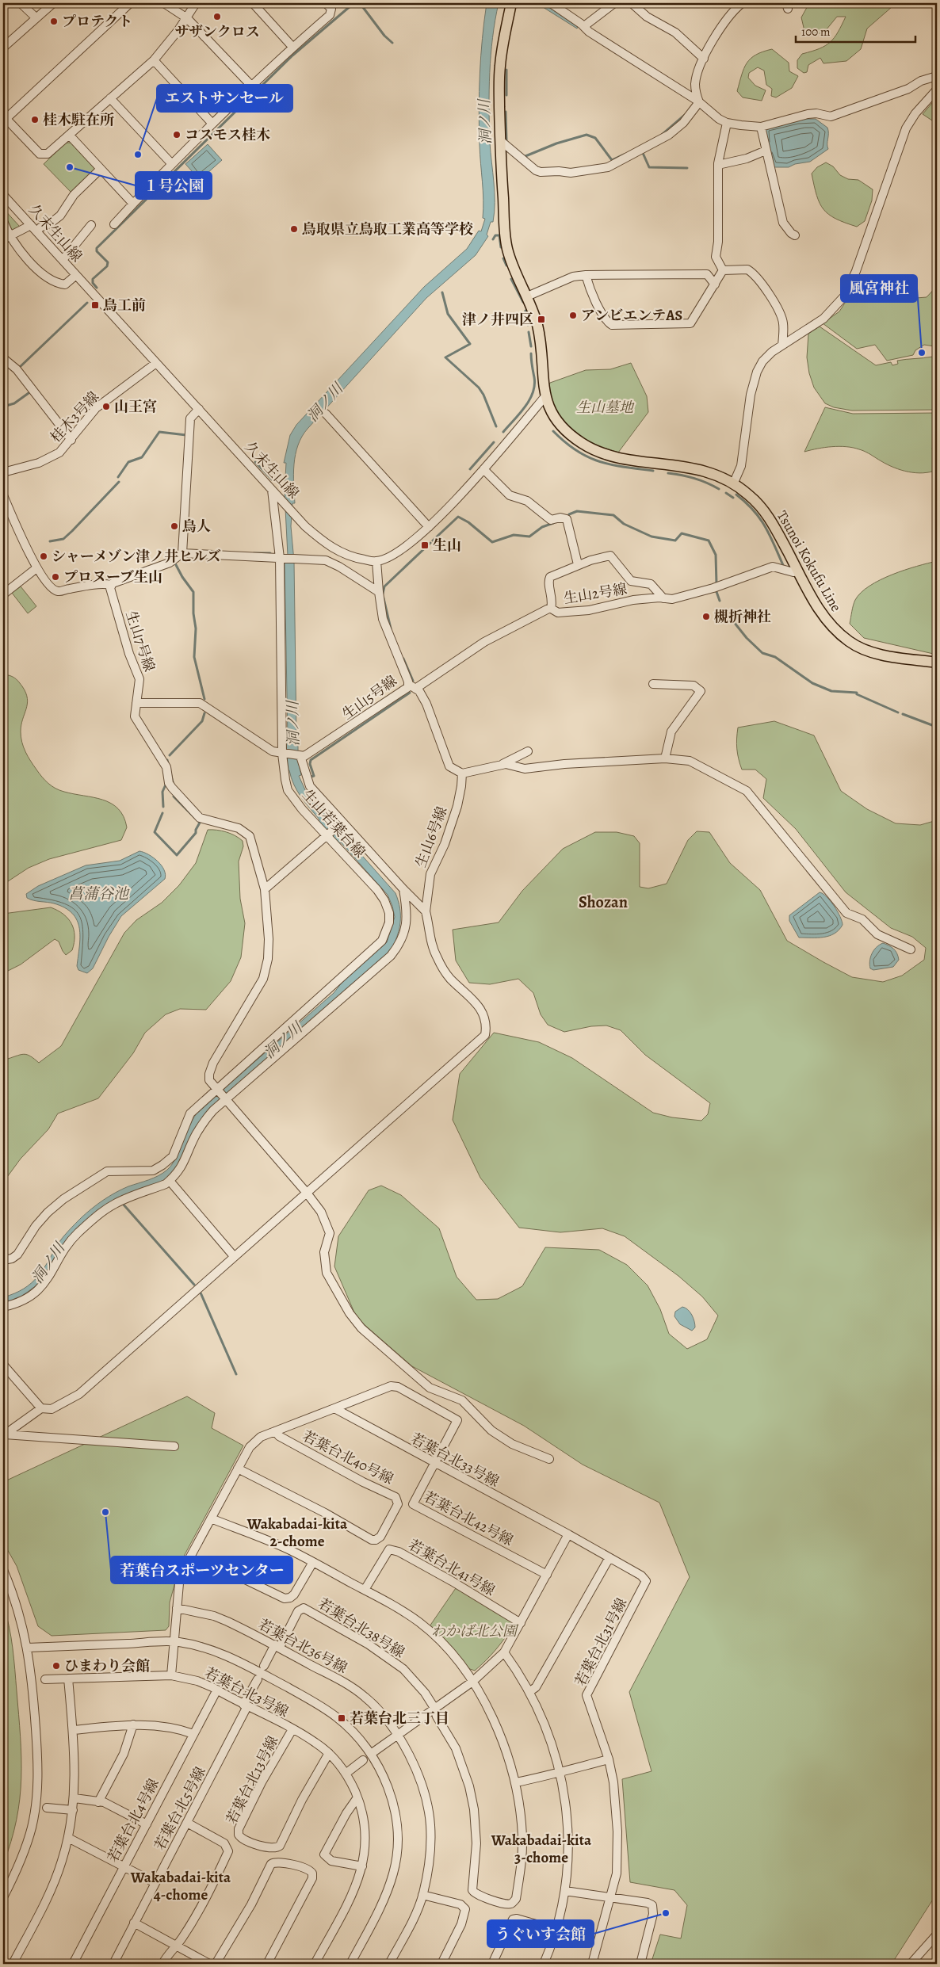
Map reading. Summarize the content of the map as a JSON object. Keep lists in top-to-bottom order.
{
  "streets": {
    "main road": ["Tsunoi Kokufu Line"],
    "street": [
      "久末生山線",
      "桂木3号線",
      "生山2号線",
      "生山7号線",
      "生山5号線",
      "生山若葉台線",
      "生山6号線",
      "若葉台北40号線",
      "若葉台北33号線",
      "若葉台北42号線",
      "若葉台北41号線",
      "若葉台北38号線",
      "若葉台北31号線",
      "若葉台北36号線",
      "若葉台北3号線",
      "若葉台北13号線",
      "若葉台北5号線",
      "若葉台北4号線"
    ]
  },
  "crossings": [
    ["久末生山線", "桂木3号線"],
    ["久末生山線", "生山5号線"],
    ["久末生山線", "生山若葉台線"],
    ["Tsunoi Kokufu Line", "生山2号線"],
    ["生山2号線", "生山5号線"],
    ["生山7号線", "生山若葉台線"],
    ["生山7号線", "生山6号線"],
    ["若葉台北33号線", "若葉台北42号線"],
    ["若葉台北33号線", "若葉台北31号線"],
    ["若葉台北38号線", "若葉台北36号線"],
    ["若葉台北3号線", "若葉台北13号線"],
    ["若葉台北3号線", "若葉台北5号線"],
    ["若葉台北3号線", "若葉台北4号線"]
  ],
  "districts": [
    "Shozan",
    "Wakabadai-kita 2-chome",
    "Wakabadai-kita 3-chome",
    "Wakabadai-kita 4-chome"
  ],
  "water": ["洞ノ川", "菖蒲谷池"],
  "parks": ["生山墓地", "わかば北公園"],
  "places": {
    "other": [
      "サザンクロス",
      "プロテクト",
      "桂木駐在所",
      "コスモス桂木",
      "エストサンセール",
      "１号公園",
      "鳥取県立鳥取工業高等学校",
      "アンビエンテAS",
      "風宮神社",
      "山王宮",
      "鳥人",
      "シャーメゾン津ノ井ヒルズ",
      "プロヌーブ生山",
      "槻折神社",
      "若葉台スポーツセンター",
      "ひまわり会館",
      "うぐいす会館"
    ],
    "transit": [
      "鳥工前",
      "津ノ井四区",
      "生山",
      "若葉台北三丁目"
    ]
  },
  "scale_bar": "100 m"
}
